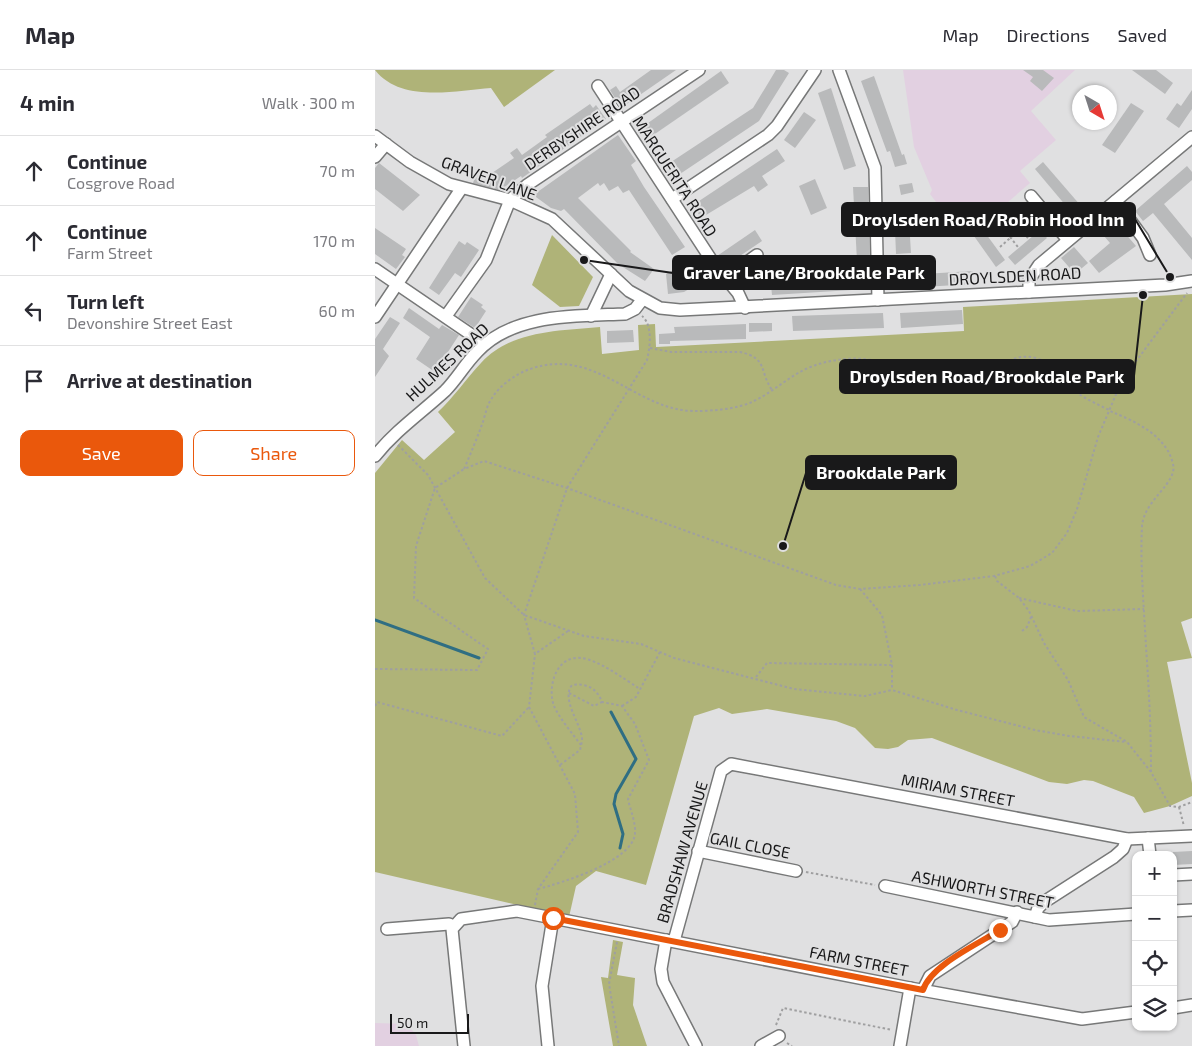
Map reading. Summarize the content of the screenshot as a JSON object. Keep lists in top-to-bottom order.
{
  "streets": {
    "street": [
      "DERBYSHIRE ROAD",
      "MARGUERITA ROAD",
      "GRAVER LANE",
      "DROYLSDEN ROAD",
      "HULMES ROAD",
      "MIRIAM STREET",
      "GAIL CLOSE",
      "BRADSHAW AVENUE",
      "ASHWORTH STREET",
      "FARM STREET"
    ]
  },
  "crossings": [
    ["DERBYSHIRE ROAD", "MARGUERITA ROAD"],
    ["DERBYSHIRE ROAD", "GRAVER LANE"],
    ["MARGUERITA ROAD", "DROYLSDEN ROAD"],
    ["GRAVER LANE", "DROYLSDEN ROAD"],
    ["DROYLSDEN ROAD", "HULMES ROAD"],
    ["MIRIAM STREET", "BRADSHAW AVENUE"],
    ["GAIL CLOSE", "BRADSHAW AVENUE"],
    ["BRADSHAW AVENUE", "FARM STREET"]
  ],
  "places": [
    "Graver Lane/Brookdale Park",
    "Droylsden Road/Robin Hood Inn",
    "Droylsden Road/Brookdale Park",
    "Brookdale Park"
  ],
  "scale_bar": "50 m",
  "north": "bottom right",
  "page": {
    "header": "Map",
    "nav": ["Map", "Directions", "Saved"],
    "heading": ["4 min", "Walk · 300 m"],
    "list": [
      ["Continue", "Cosgrove Road", "70 m"],
      ["Continue", "Farm Street", "170 m"],
      ["Turn left", "Devonshire Street East", "60 m"],
      "Arrive at destination"
    ],
    "buttons": ["Save", "Share"],
    "map_buttons": ["+", "−"],
    "scale": "50 m"
  }
}
